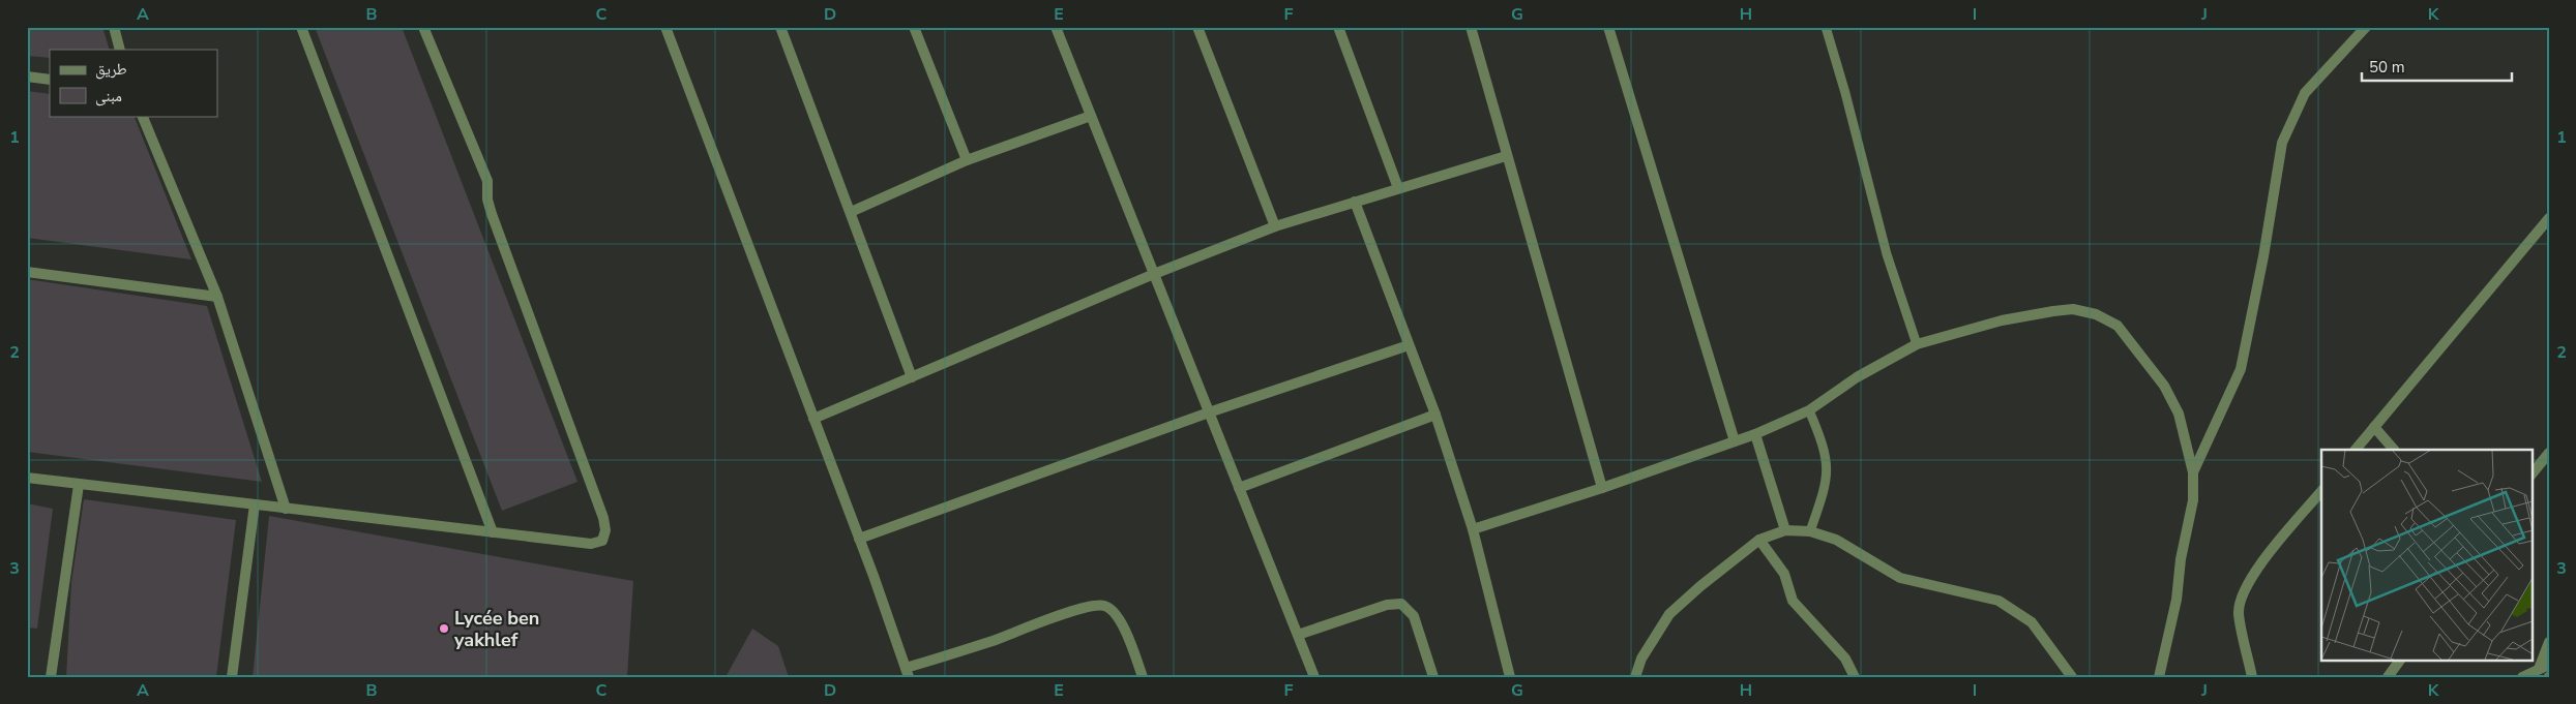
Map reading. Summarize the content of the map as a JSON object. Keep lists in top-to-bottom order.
{
  "places": ["Lycée ben yakhlef"],
  "legend": ["طريق", "مبنى"],
  "scale_bar": "50 m",
  "grid": {
    "columns": [
      "A",
      "B",
      "C",
      "D",
      "E",
      "F",
      "G",
      "H",
      "I",
      "J",
      "K"
    ],
    "rows": ["1", "2", "3"]
  }
}
